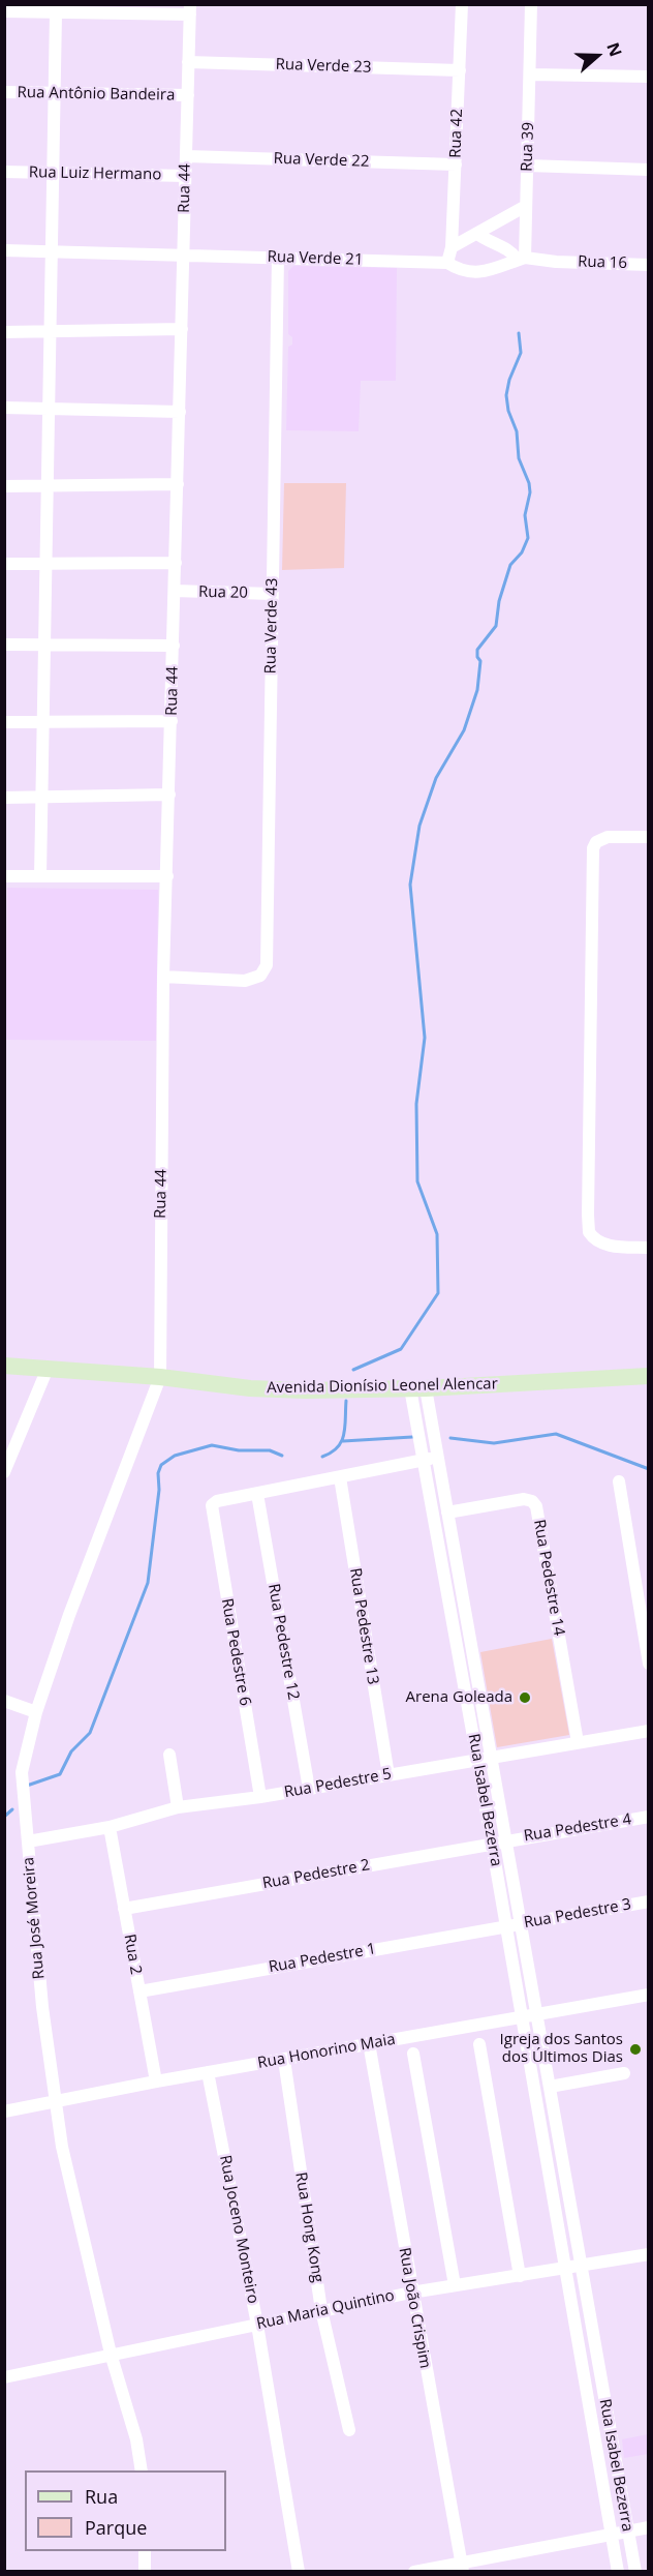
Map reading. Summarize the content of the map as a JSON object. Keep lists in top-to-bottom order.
{
  "streets": {
    "street": [
      "Rua Verde 23",
      "Rua Antônio Bandeira",
      "Rua 42",
      "Rua 39",
      "Rua Verde 22",
      "Rua Luiz Hermano",
      "Rua 44",
      "Rua Verde 21",
      "Rua 16",
      "Rua 20",
      "Rua Verde 43",
      "Avenida Dionísio Leonel Alencar",
      "Rua Pedestre 14",
      "Rua Pedestre 13",
      "Rua Pedestre 12",
      "Rua Pedestre 6",
      "Rua Pedestre 5",
      "Rua Isabel Bezerra",
      "Rua Pedestre 4",
      "Rua Pedestre 2",
      "Rua Pedestre 3",
      "Rua José Moreira",
      "Rua 2",
      "Rua Pedestre 1",
      "Rua Honorino Maia",
      "Rua Hong Kong",
      "Rua Joceno Monteiro",
      "Rua João Crispim",
      "Rua Maria Quintino"
    ]
  },
  "crossings": [
    ["Rua Verde 23", "Rua 42"],
    ["Rua Verde 23", "Rua 44"],
    ["Rua Antônio Bandeira", "Rua 44"],
    ["Rua 42", "Rua Verde 22"],
    ["Rua 42", "Rua Verde 21"],
    ["Rua 39", "Rua 16"],
    ["Rua Verde 22", "Rua 44"],
    ["Rua Luiz Hermano", "Rua 44"],
    ["Rua 44", "Rua Verde 21"],
    ["Rua 44", "Rua 20"],
    ["Rua 44", "Rua Verde 43"],
    ["Rua 44", "Avenida Dionísio Leonel Alencar"],
    ["Rua 44", "Rua José Moreira"],
    ["Rua Verde 21", "Rua Verde 43"],
    ["Rua 20", "Rua Verde 43"],
    ["Avenida Dionísio Leonel Alencar", "Rua Isabel Bezerra"],
    ["Avenida Dionísio Leonel Alencar", "Rua José Moreira"],
    ["Rua Pedestre 14", "Rua Pedestre 5"],
    ["Rua Pedestre 14", "Rua Isabel Bezerra"],
    ["Rua Pedestre 13", "Rua Pedestre 5"],
    ["Rua Pedestre 12", "Rua Pedestre 6"],
    ["Rua Pedestre 12", "Rua Pedestre 5"],
    ["Rua Pedestre 6", "Rua Pedestre 5"],
    ["Rua Pedestre 5", "Rua Isabel Bezerra"],
    ["Rua Pedestre 5", "Rua José Moreira"],
    ["Rua Pedestre 5", "Rua 2"],
    ["Rua Isabel Bezerra", "Rua Pedestre 4"],
    ["Rua Isabel Bezerra", "Rua Pedestre 2"],
    ["Rua Isabel Bezerra", "Rua Pedestre 3"],
    ["Rua Isabel Bezerra", "Rua Pedestre 1"],
    ["Rua Isabel Bezerra", "Rua Honorino Maia"],
    ["Rua Isabel Bezerra", "Rua Maria Quintino"],
    ["Rua Pedestre 4", "Rua Pedestre 2"],
    ["Rua Pedestre 2", "Rua 2"],
    ["Rua Pedestre 3", "Rua Pedestre 1"],
    ["Rua José Moreira", "Rua Honorino Maia"],
    ["Rua José Moreira", "Rua Maria Quintino"],
    ["Rua 2", "Rua Pedestre 1"],
    ["Rua 2", "Rua Honorino Maia"],
    ["Rua Honorino Maia", "Rua Hong Kong"],
    ["Rua Honorino Maia", "Rua Joceno Monteiro"],
    ["Rua Honorino Maia", "Rua João Crispim"],
    ["Rua Hong Kong", "Rua Maria Quintino"],
    ["Rua Joceno Monteiro", "Rua Maria Quintino"],
    ["Rua João Crispim", "Rua Maria Quintino"]
  ],
  "places": ["Arena Goleada", "Igreja dos Santos dos Últimos Dias"],
  "legend": ["Rua", "Parque"],
  "north": "right"
}
